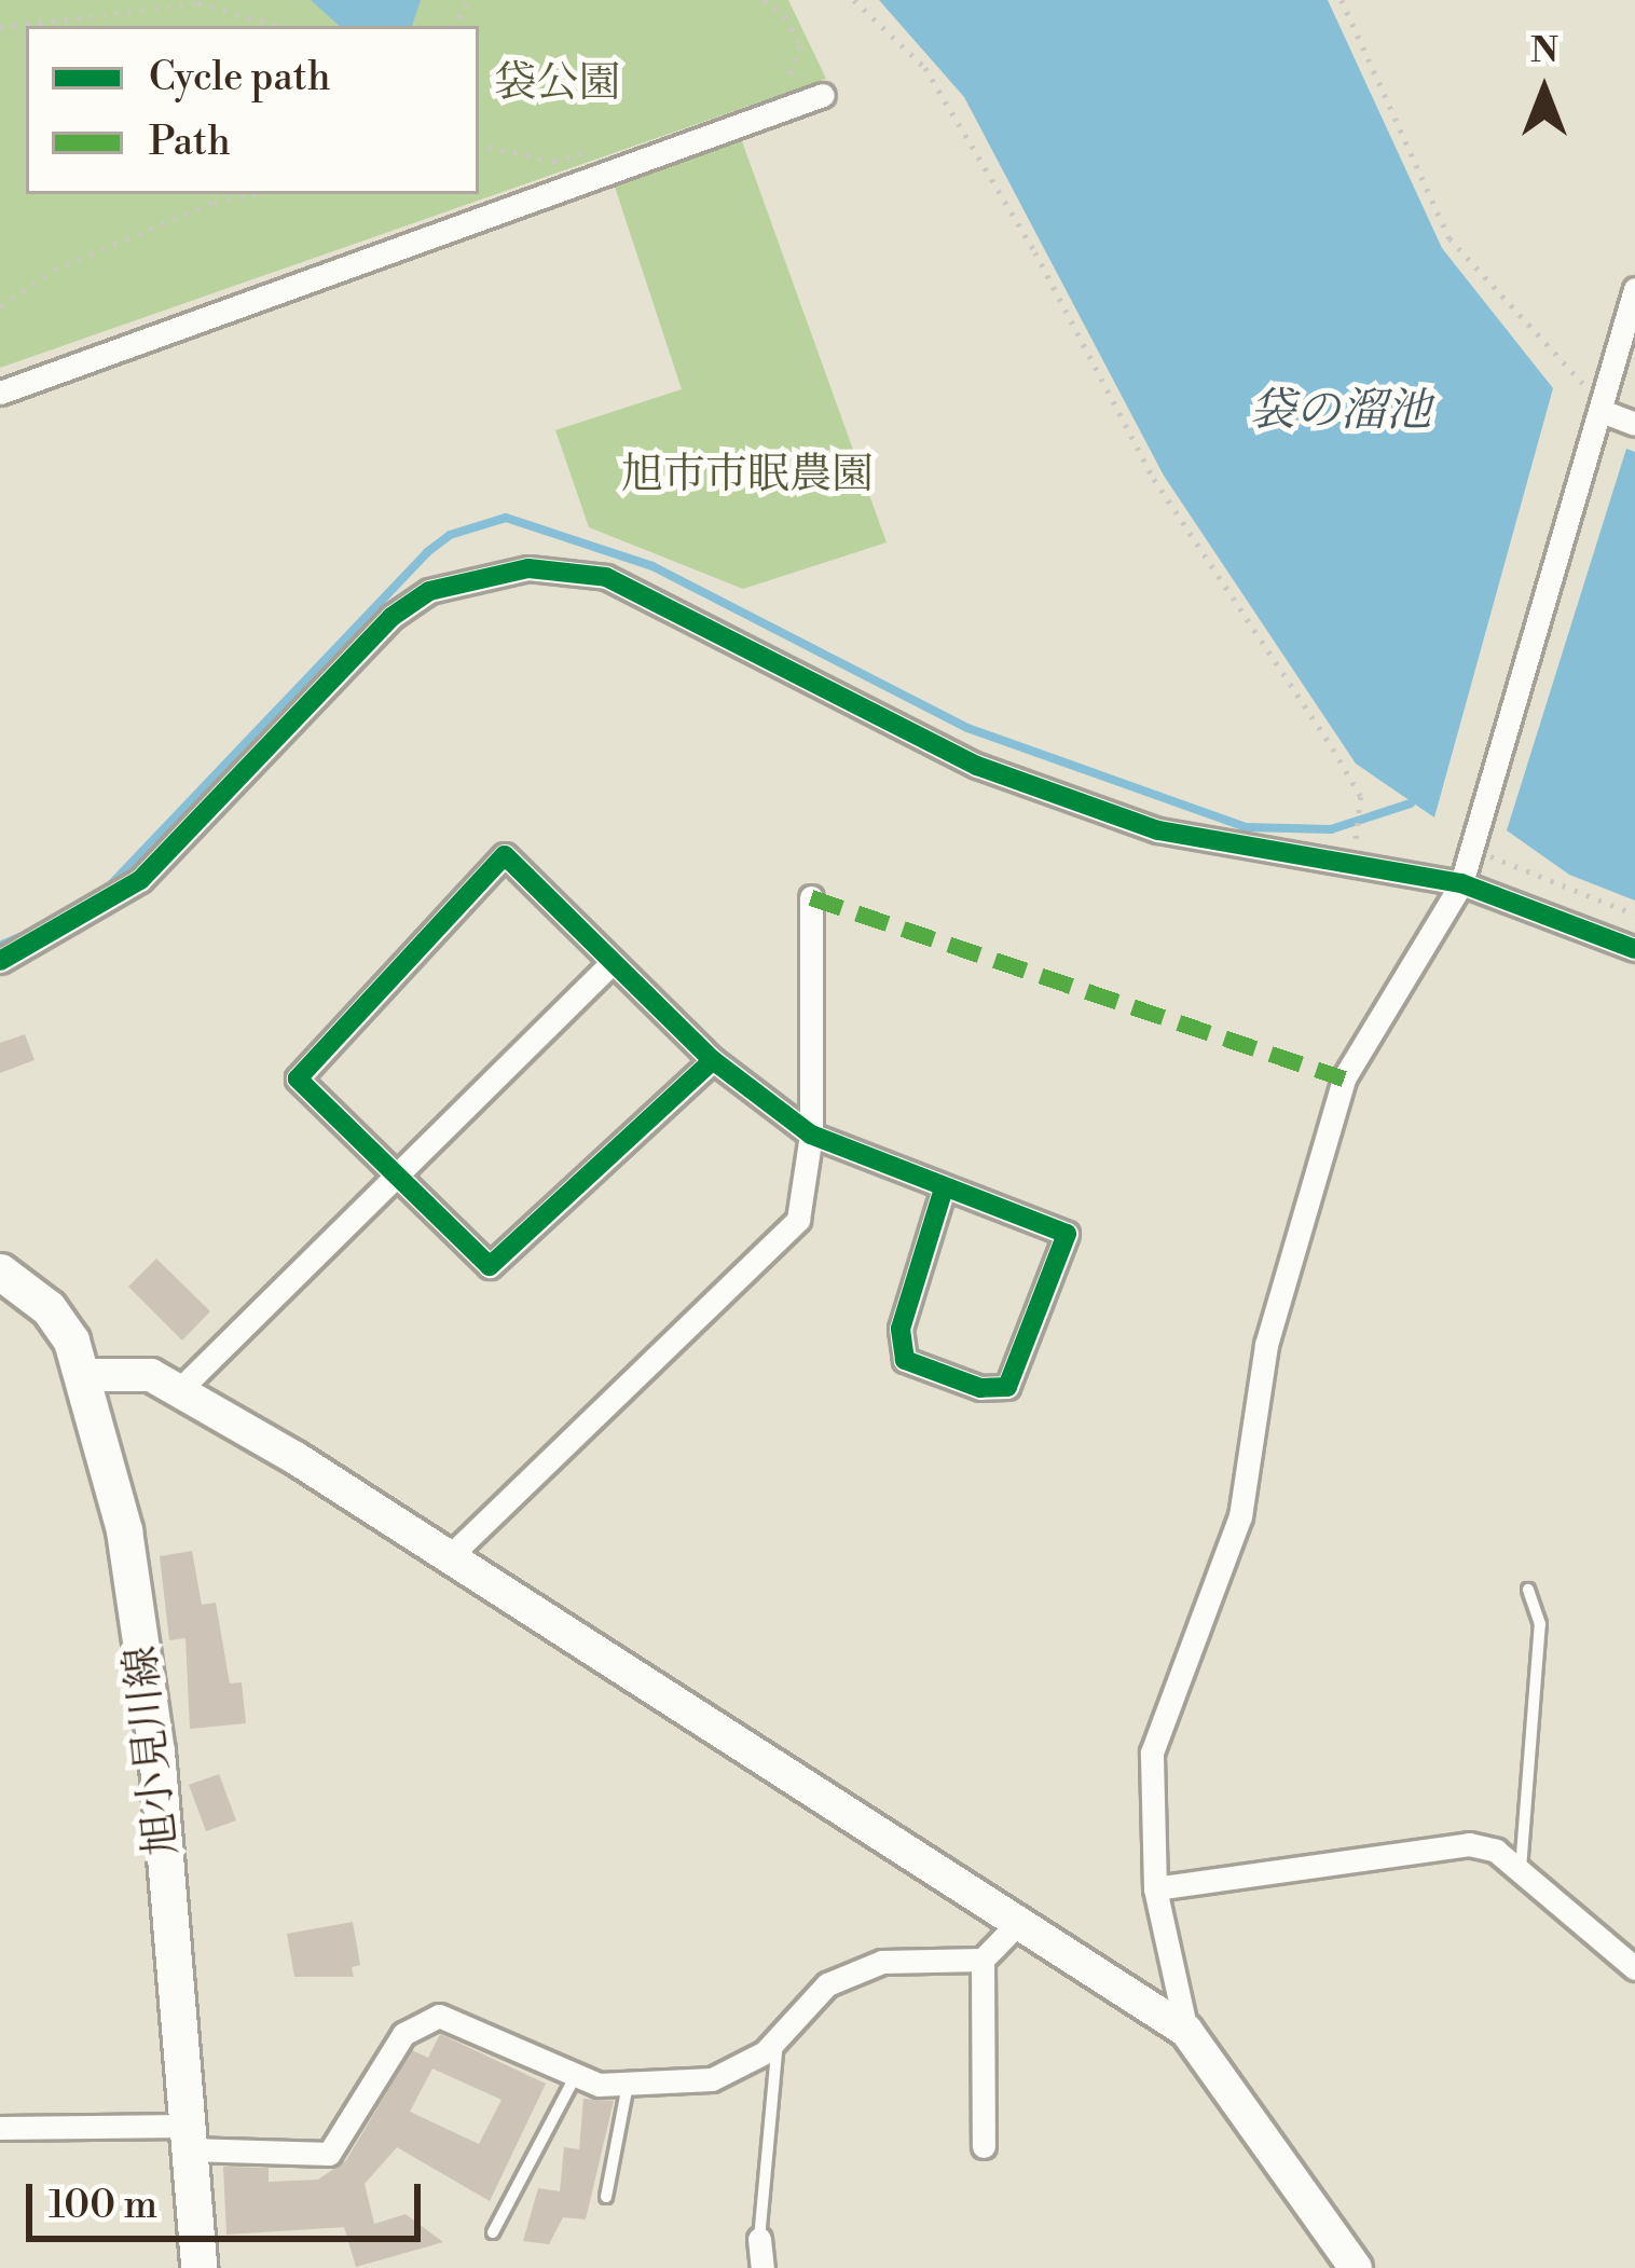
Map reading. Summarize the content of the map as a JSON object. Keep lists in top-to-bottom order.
{
  "streets": {
    "main road": ["旭小見川線"]
  },
  "water": ["袋の溜池"],
  "parks": ["袋公園", "旭市市眠農園"],
  "legend": ["Cycle path", "Path"],
  "scale_bar": "100 m",
  "north": "top"
}
